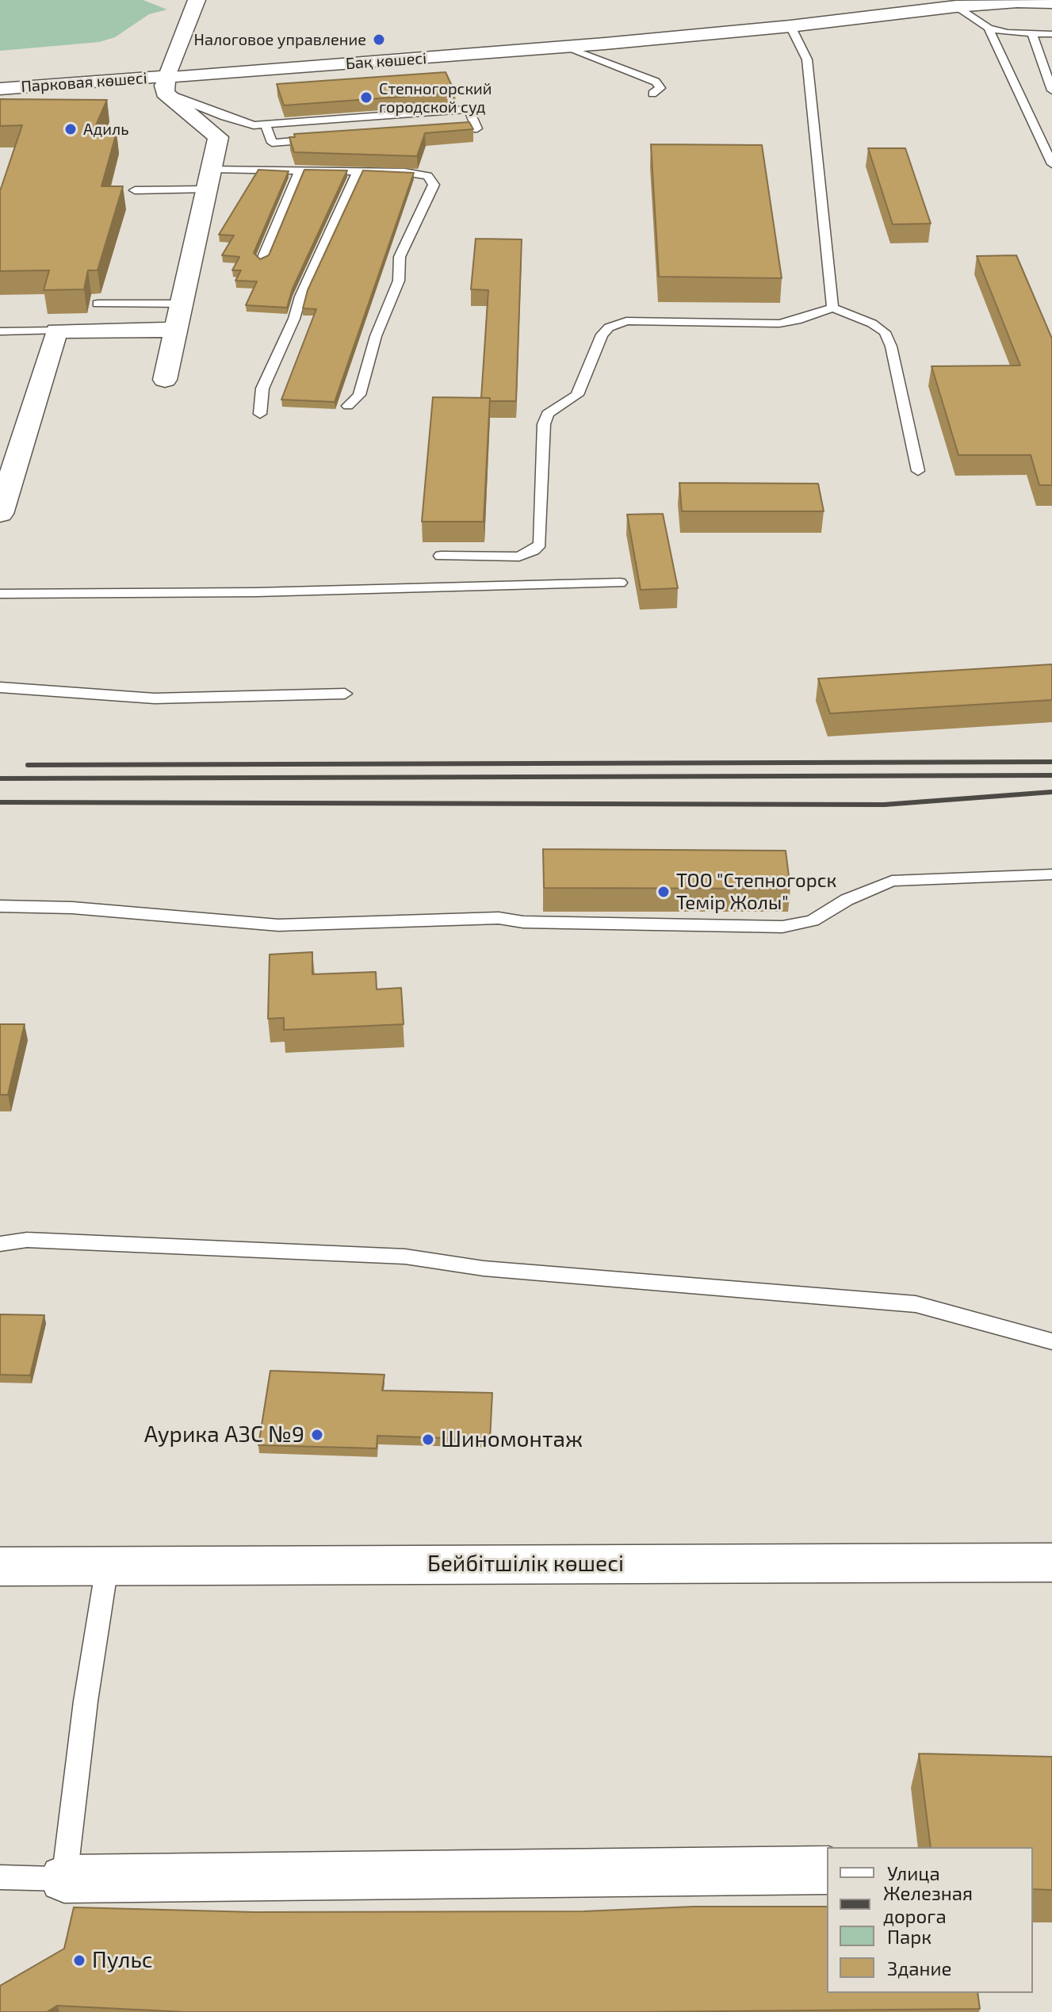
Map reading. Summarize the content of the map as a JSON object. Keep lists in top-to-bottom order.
{
  "streets": {
    "street": ["Бақ көшесі", "Парковая көшесі", "Бейбітшілік көшесі"]
  },
  "crossings": [
    ["Бақ көшесі", "Парковая көшесі"]
  ],
  "places": [
    "Налоговое управление",
    "Степногорский городской суд",
    "Адиль",
    "ТОО \"Степногорск Темiр Жолы\"",
    "Аурика АЗС №9",
    "Шиномонтаж",
    "Пульс"
  ],
  "legend": [
    "Улица",
    "Железная дорога",
    "Парк",
    "Здание"
  ]
}
